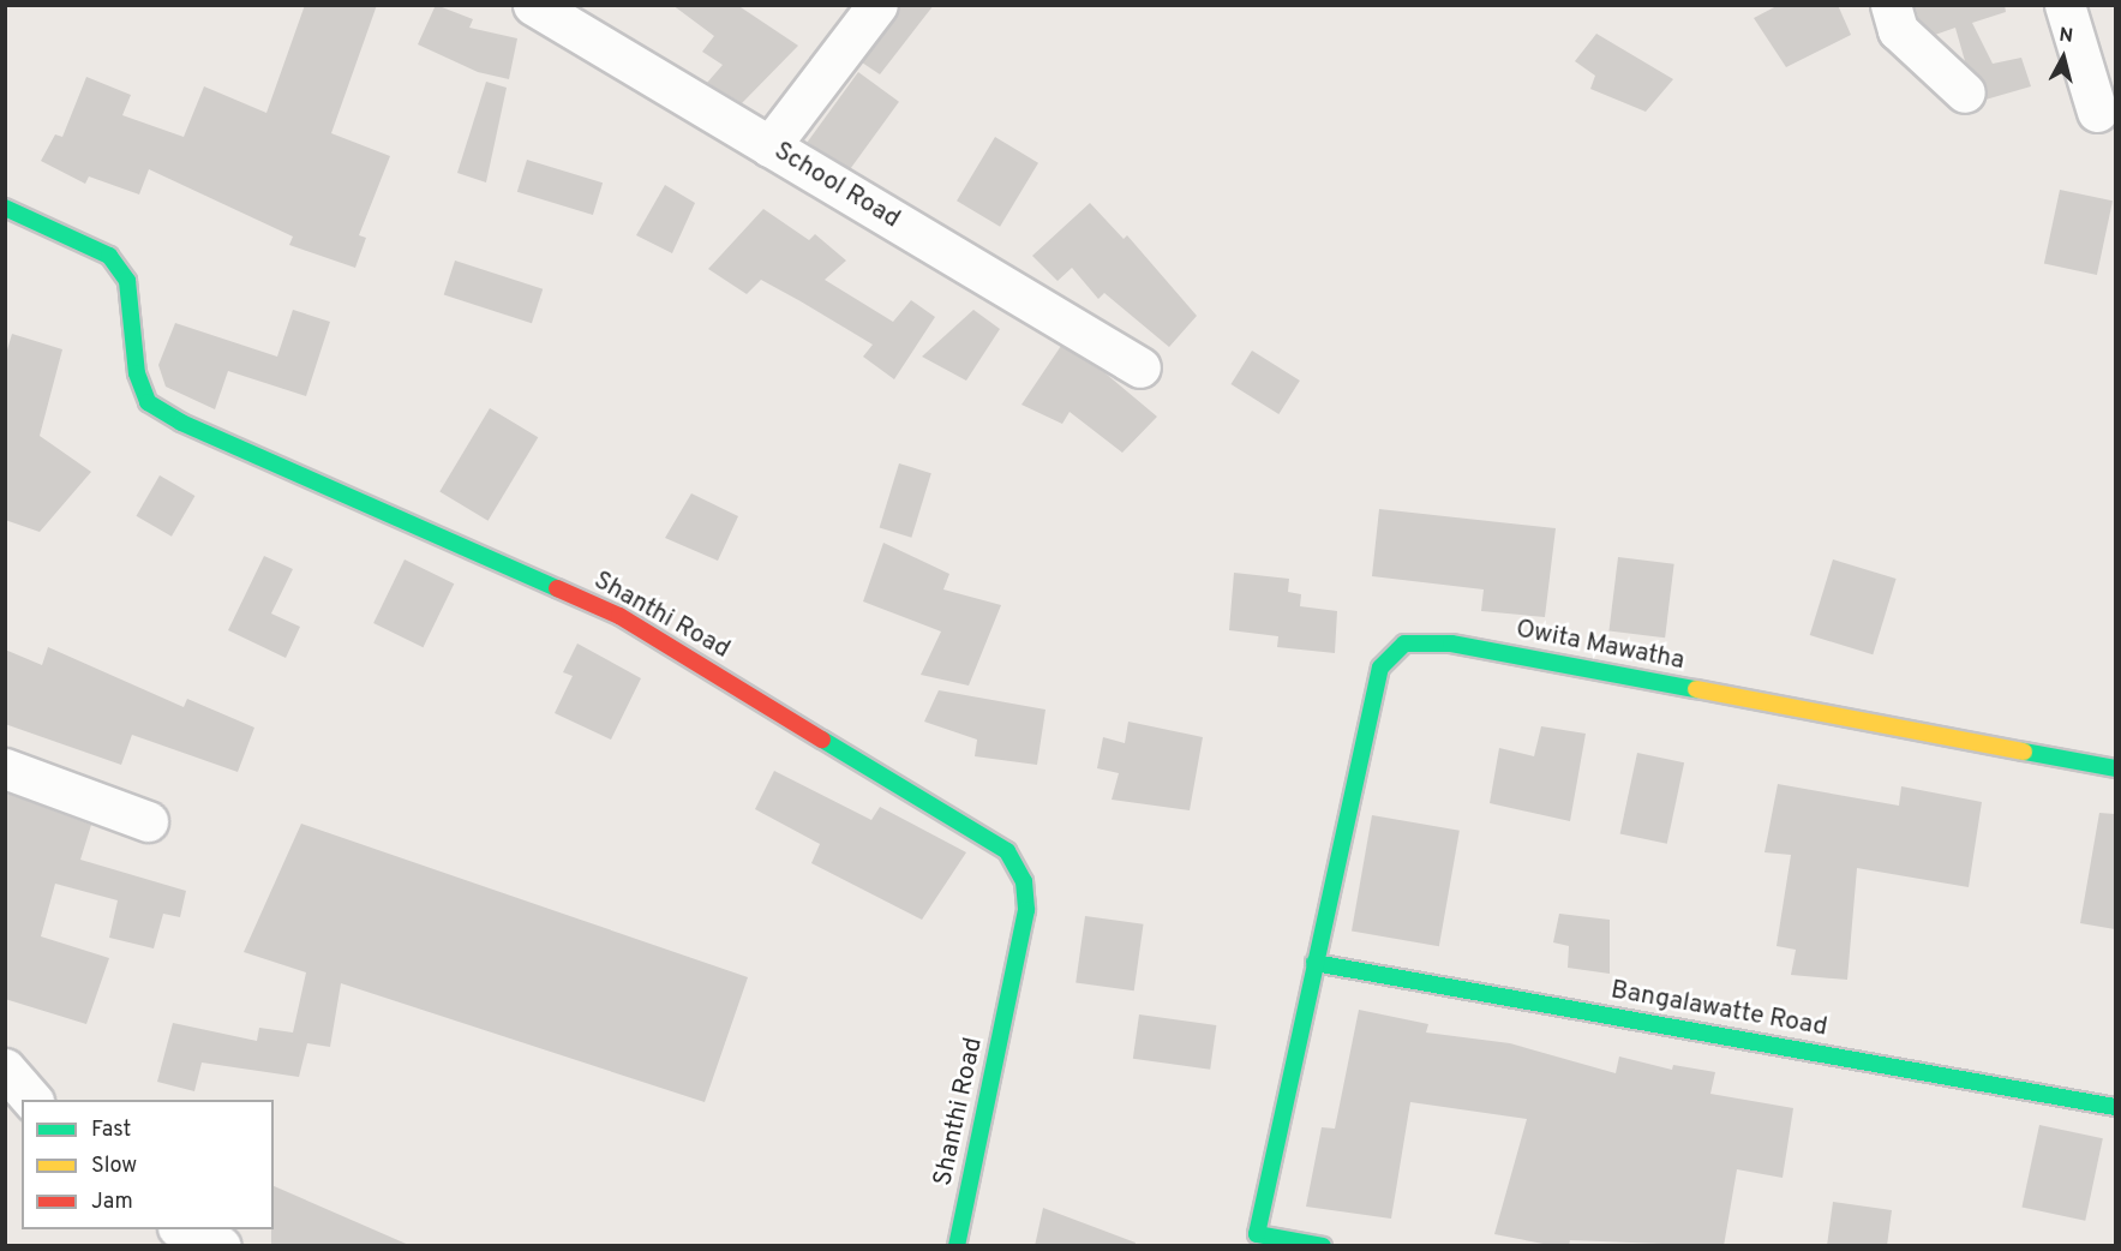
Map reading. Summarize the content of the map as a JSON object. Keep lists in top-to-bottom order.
{
  "streets": {
    "street": [
      "School Road",
      "Shanthi Road",
      "Owita Mawatha",
      "Bangalawatte Road"
    ]
  },
  "crossings": [
    ["Owita Mawatha", "Bangalawatte Road"]
  ],
  "legend": ["Fast", "Slow", "Jam"],
  "north": "top"
}
